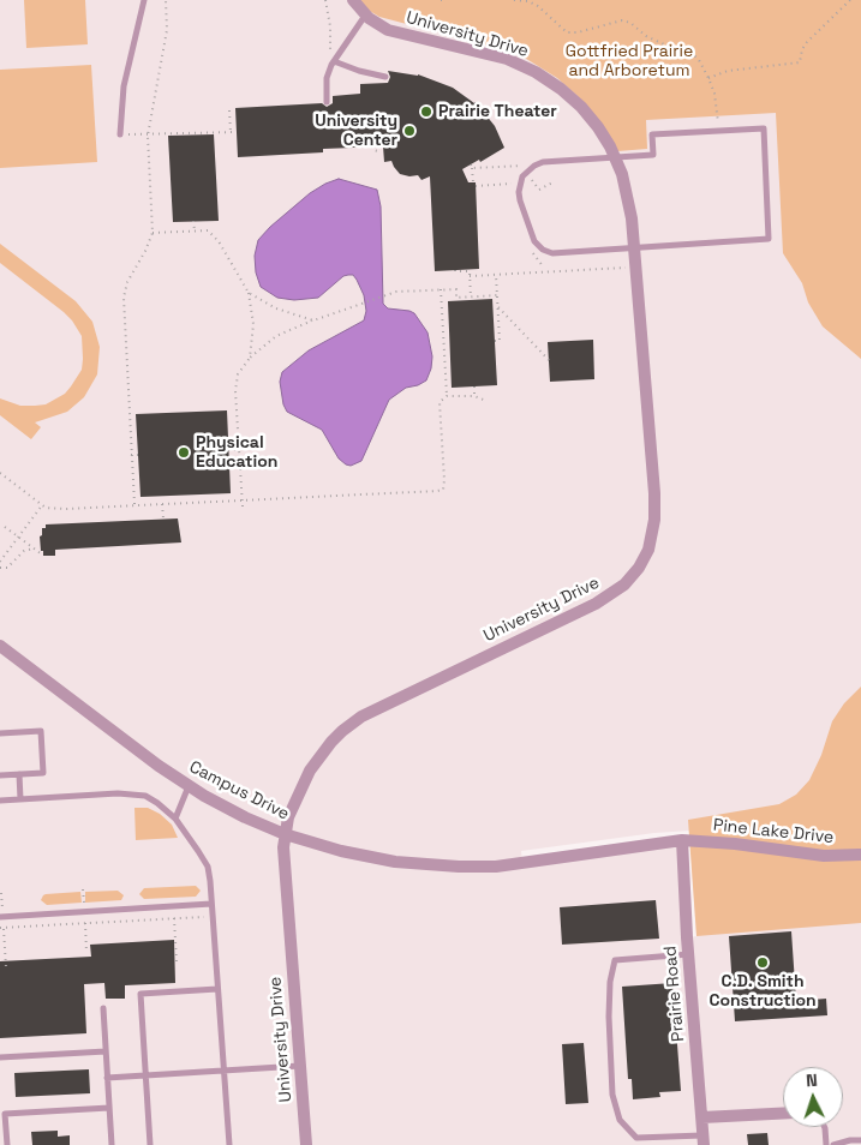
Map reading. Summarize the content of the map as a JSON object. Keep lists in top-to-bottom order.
{
  "streets": {
    "street": [
      "University Drive",
      "Campus Drive",
      "Pine Lake Drive",
      "Prairie Road"
    ]
  },
  "crossings": [
    ["University Drive", "Campus Drive"],
    ["Campus Drive", "Pine Lake Drive"],
    ["Campus Drive", "Prairie Road"],
    ["Pine Lake Drive", "Prairie Road"]
  ],
  "parks": ["Gottfried Prairie and Arboretum"],
  "places": [
    "Prairie Theater",
    "University Center",
    "Physical Education",
    "C.D. Smith Construction"
  ],
  "north": "top"
}
